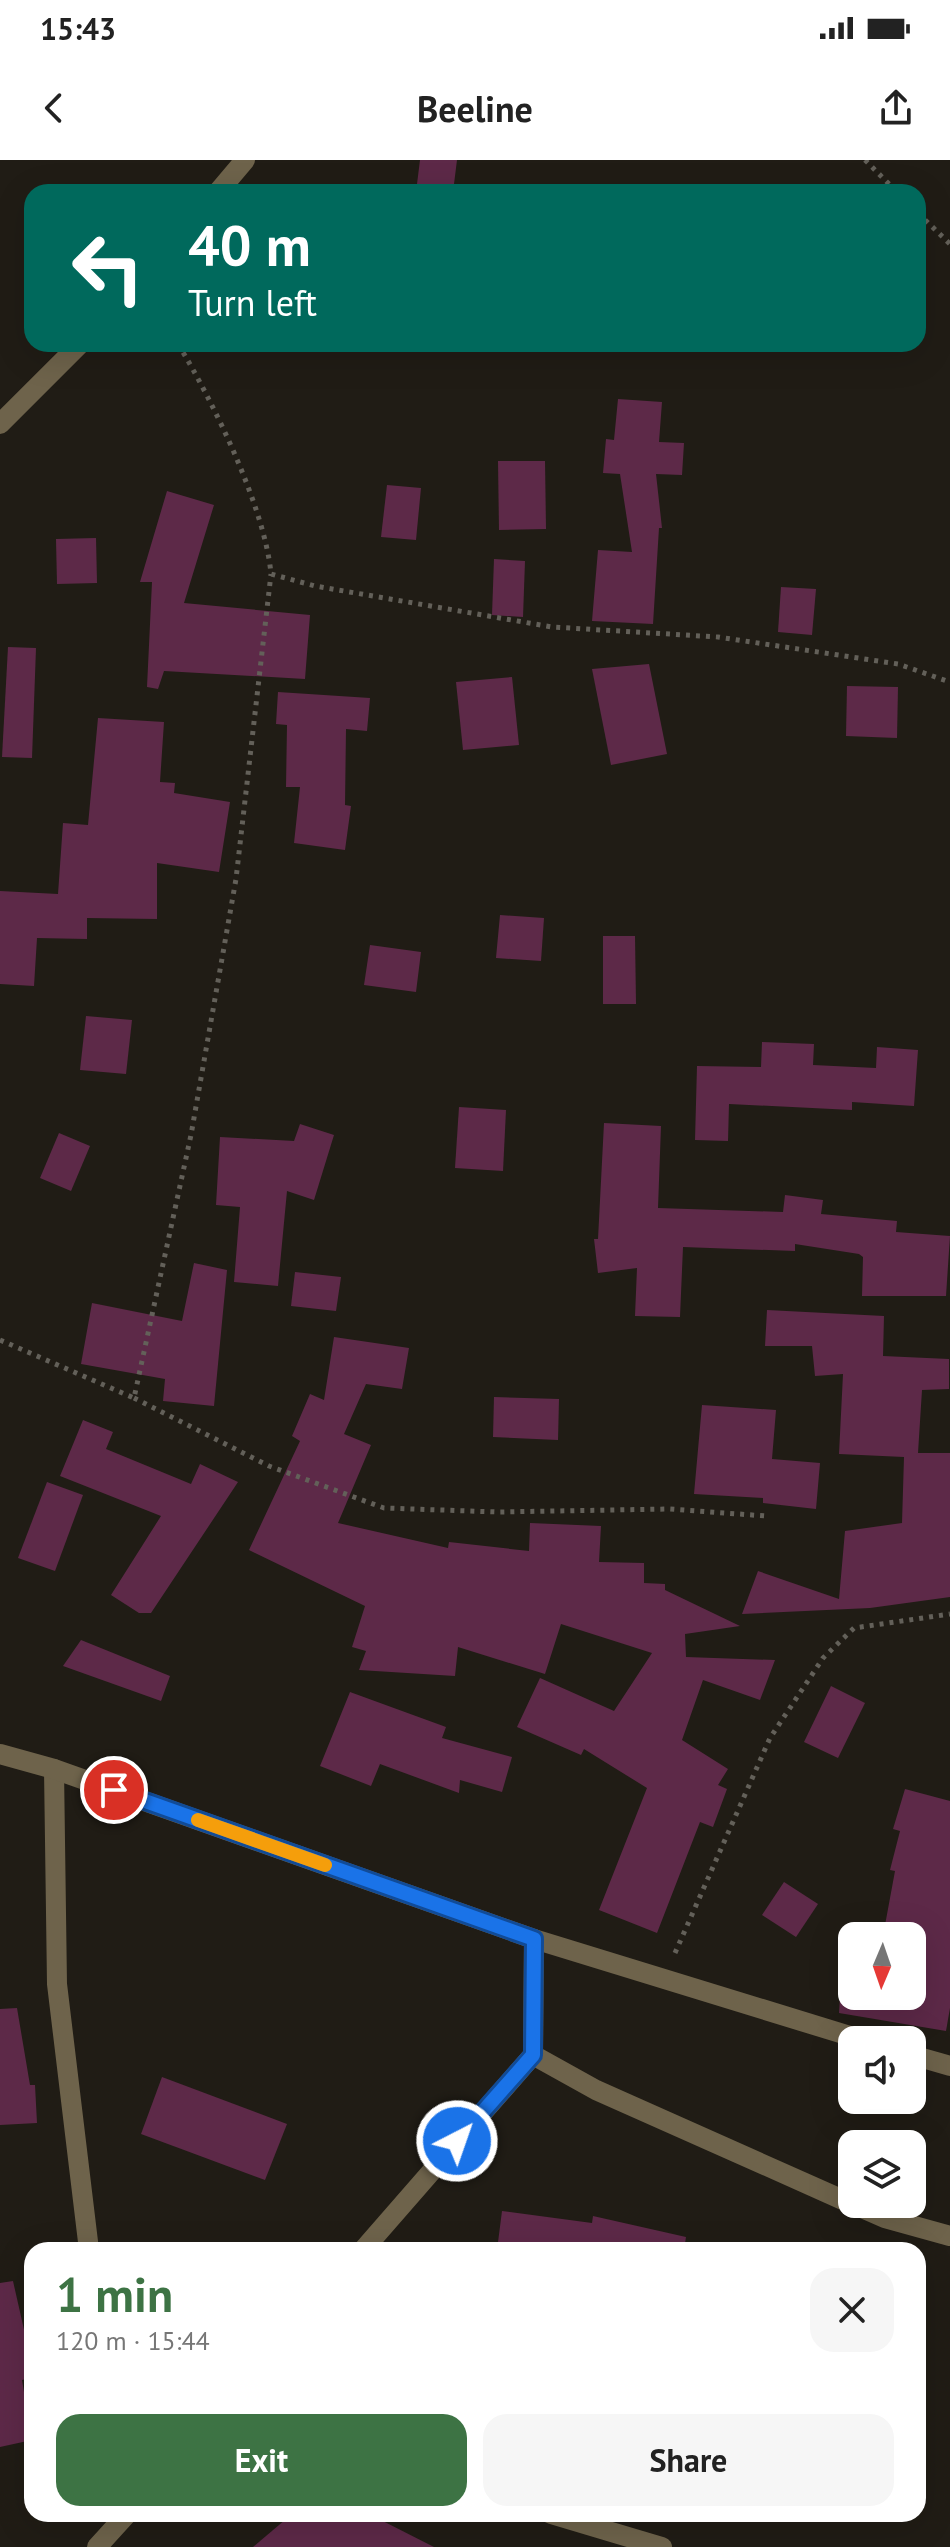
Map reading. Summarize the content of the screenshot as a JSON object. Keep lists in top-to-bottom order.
{
  "north": "bottom",
  "page": {
    "status": "15:43",
    "header": "Beeline",
    "turn": ["40 m", "Turn left"],
    "heading": ["1 min", "120 m · 15:44"],
    "buttons": ["Exit", "Share"]
  }
}
